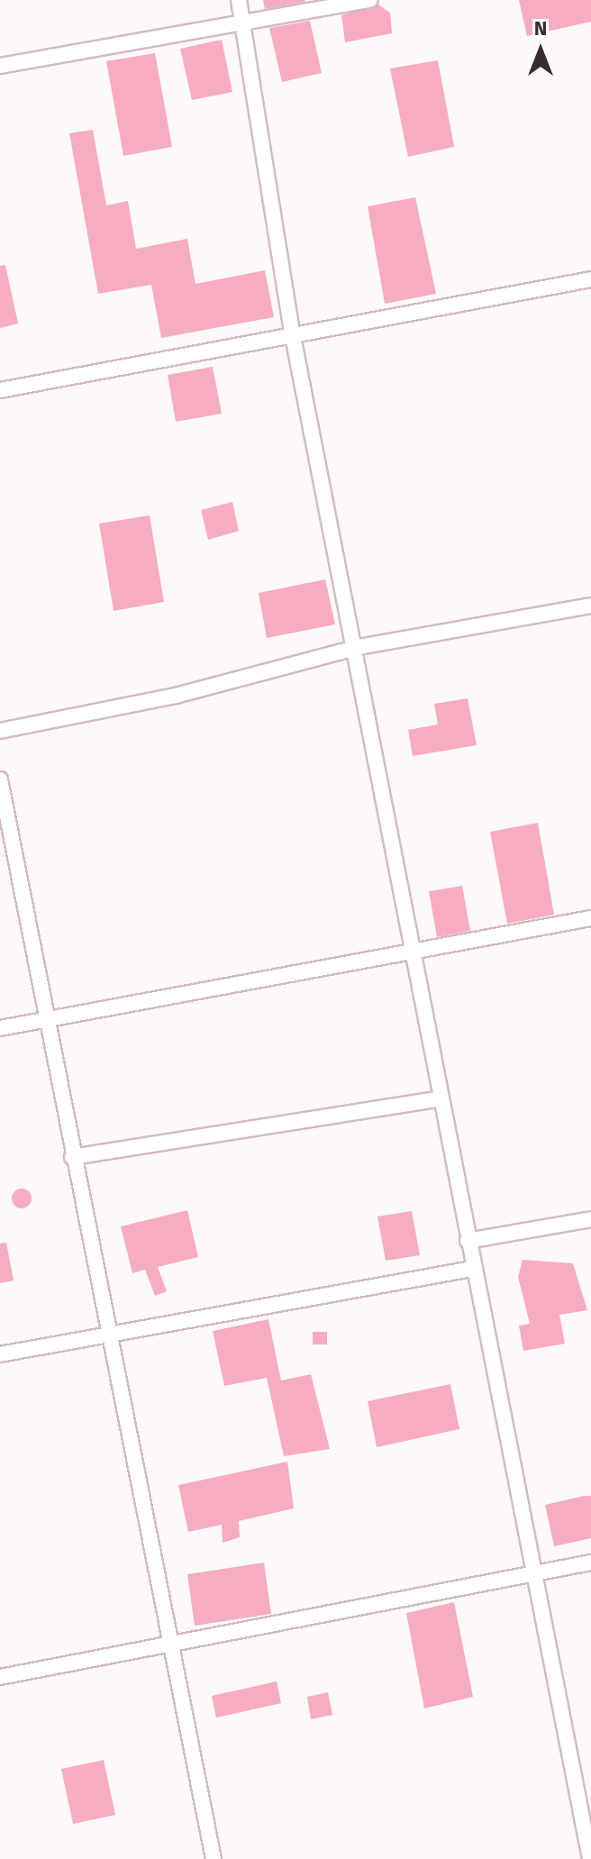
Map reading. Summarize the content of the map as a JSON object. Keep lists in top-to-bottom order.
{
  "north": "top"
}
